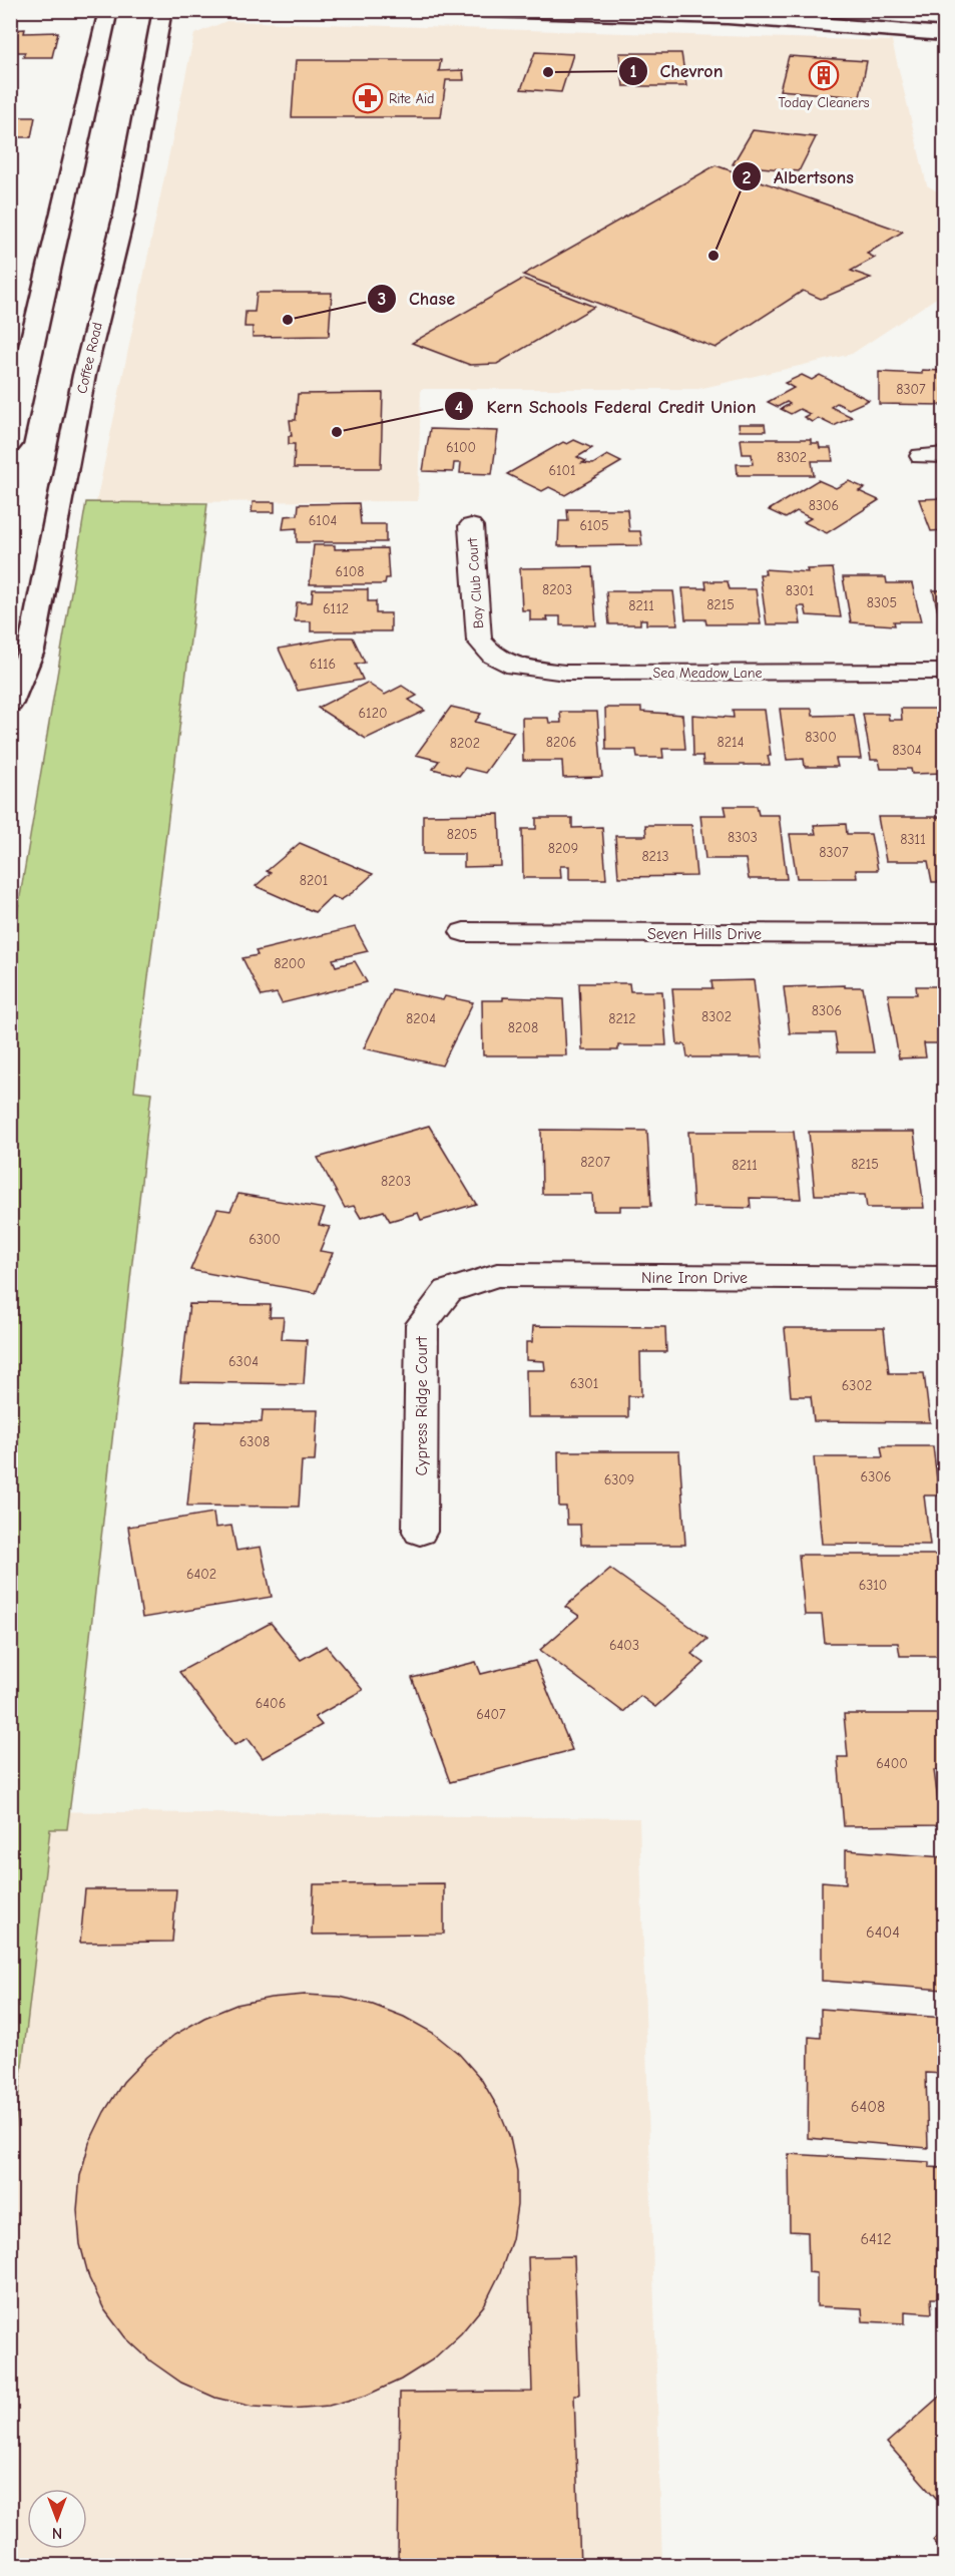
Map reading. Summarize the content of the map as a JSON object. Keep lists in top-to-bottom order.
{
  "streets": {
    "main road": ["Coffee Road"],
    "street": [
      "Bay Club Court",
      "Sea Meadow Lane",
      "Seven Hills Drive",
      "Nine Iron Drive",
      "Cypress Ridge Court"
    ]
  },
  "crossings": [
    ["Bay Club Court", "Sea Meadow Lane"],
    ["Nine Iron Drive", "Cypress Ridge Court"]
  ],
  "places": {
    "other": [
      "Chevron",
      "Albertsons",
      "Chase",
      "Kern Schools Federal Credit Union"
    ],
    "building": ["Today Cleaners"],
    "pharmacy": ["Rite Aid"]
  },
  "house_numbers": [
    "8307",
    "6100",
    "8302",
    "6101",
    "8306",
    "6104",
    "6105",
    "6108",
    "8203",
    "8301",
    "8305",
    "8215",
    "8211",
    "6112",
    "6116",
    "6120",
    "8300",
    "8206",
    "8214",
    "8202",
    "8304",
    "8205",
    "8303",
    "8311",
    "8209",
    "8307",
    "8213",
    "8201",
    "8200",
    "8306",
    "8302",
    "8204",
    "8212",
    "8208",
    "8207",
    "8215",
    "8211",
    "8203",
    "6300",
    "6304",
    "6301",
    "6302",
    "6308",
    "6306",
    "6309",
    "6402",
    "6310",
    "6403",
    "6406",
    "6407",
    "6400",
    "6404",
    "6408",
    "6412"
  ],
  "north": "bottom"
}
